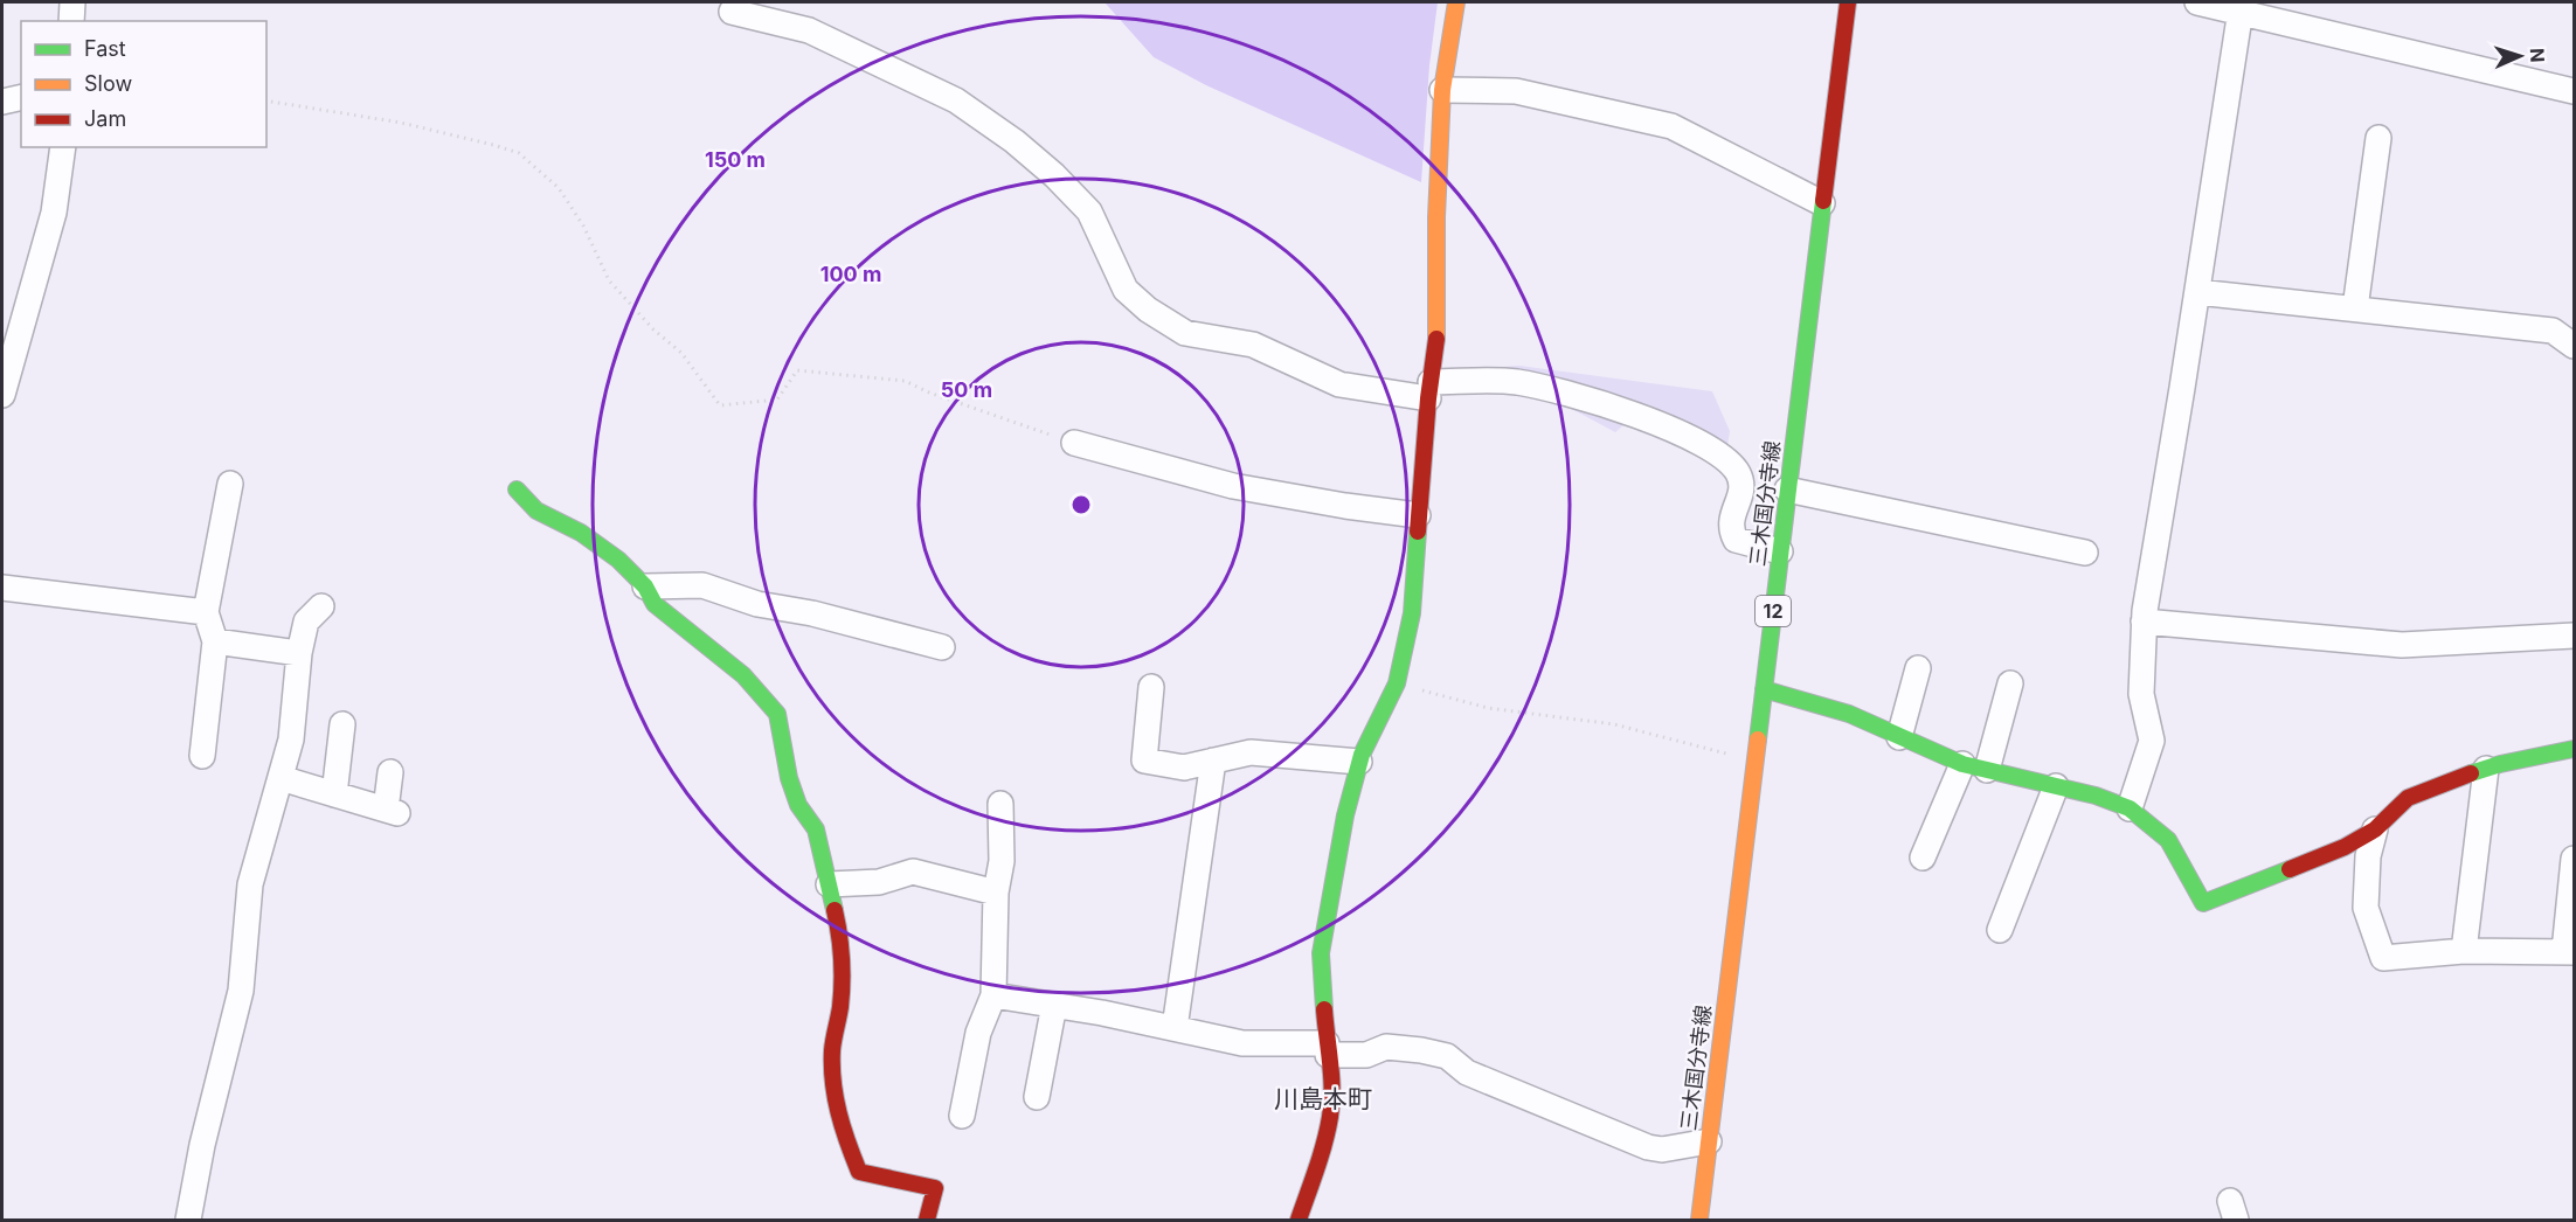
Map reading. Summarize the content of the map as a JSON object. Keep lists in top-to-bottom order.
{
  "streets": {
    "street": ["三木国分寺線", "12"]
  },
  "districts": ["川島本町"],
  "legend": ["Fast", "Slow", "Jam"],
  "north": "right",
  "rings": ["150 m", "100 m", "50 m"]
}
